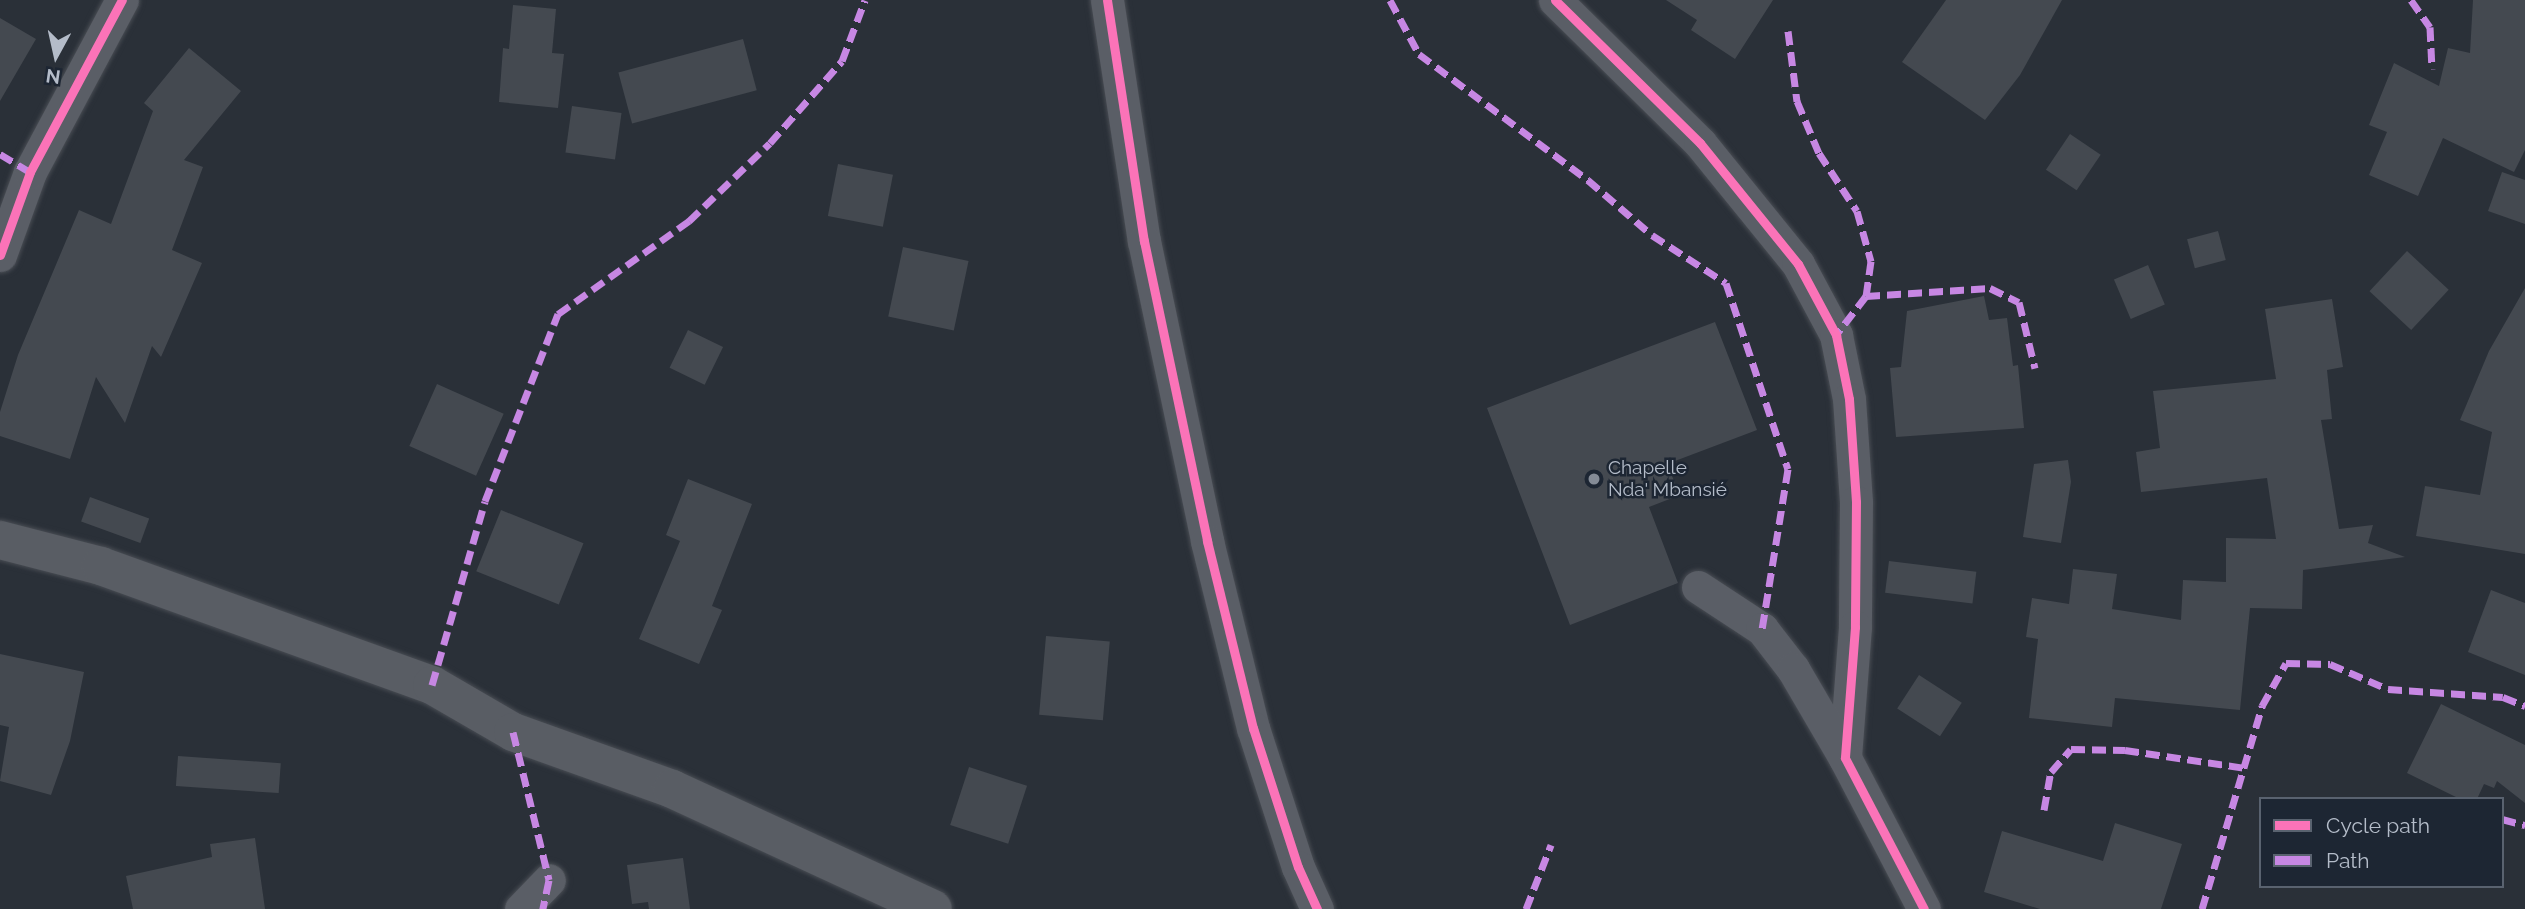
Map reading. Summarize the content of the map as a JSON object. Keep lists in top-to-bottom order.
{
  "places": ["Chapelle Nda' Mbansié"],
  "legend": ["Cycle path", "Path"],
  "north": "bottom"
}
